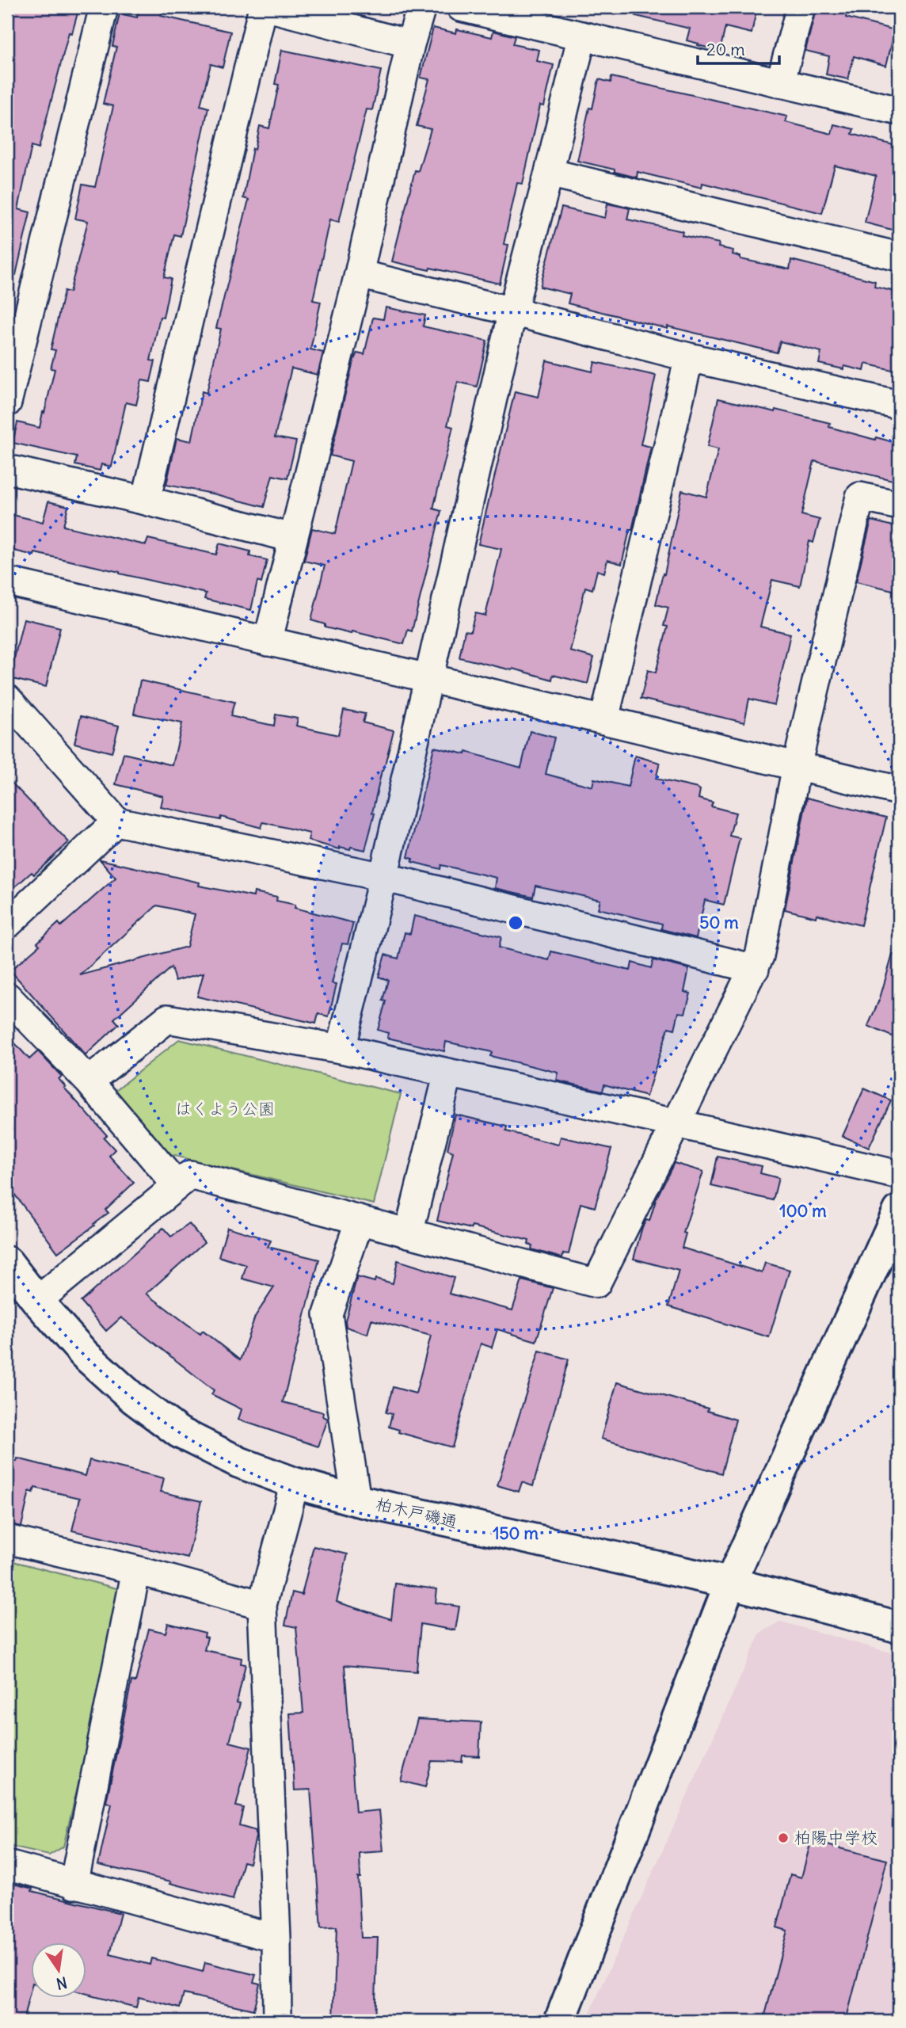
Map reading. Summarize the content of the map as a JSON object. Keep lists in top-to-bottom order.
{
  "streets": {
    "street": ["柏木戸磯通"]
  },
  "parks": ["はくよう公園"],
  "places": ["柏陽中学校"],
  "scale_bar": "20 m",
  "north": "bottom",
  "rings": ["50 m", "100 m", "150 m"]
}
